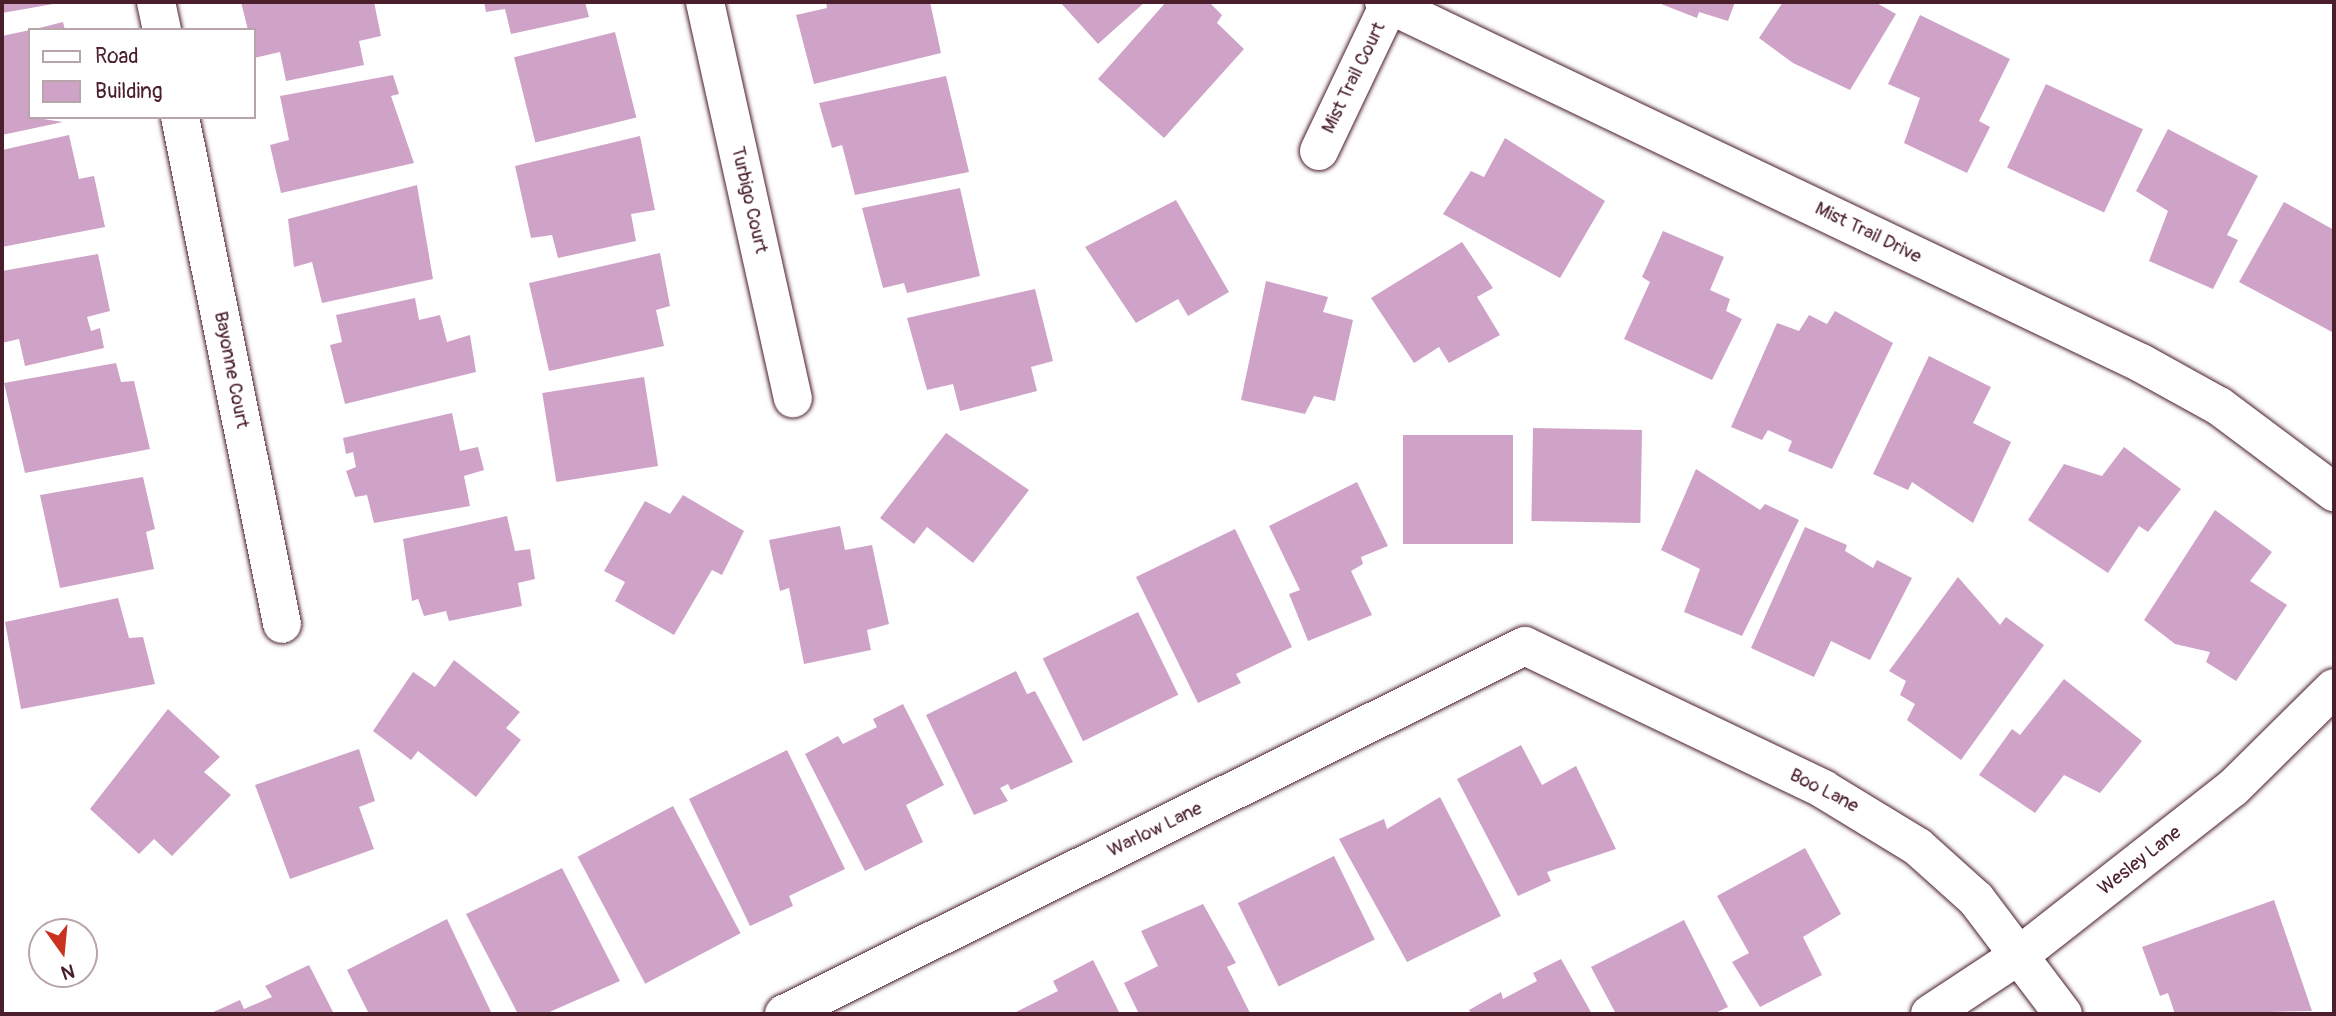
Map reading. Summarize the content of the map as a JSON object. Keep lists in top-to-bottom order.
{
  "streets": {
    "street": [
      "Mist Trail Court",
      "Turbigo Court",
      "Mist Trail Drive",
      "Bayonne Court",
      "Boo Lane",
      "Warlow Lane",
      "Wesley Lane"
    ]
  },
  "crossings": [
    ["Mist Trail Court", "Mist Trail Drive"],
    ["Boo Lane", "Warlow Lane"],
    ["Boo Lane", "Wesley Lane"]
  ],
  "legend": ["Road", "Building"],
  "north": "bottom"
}
